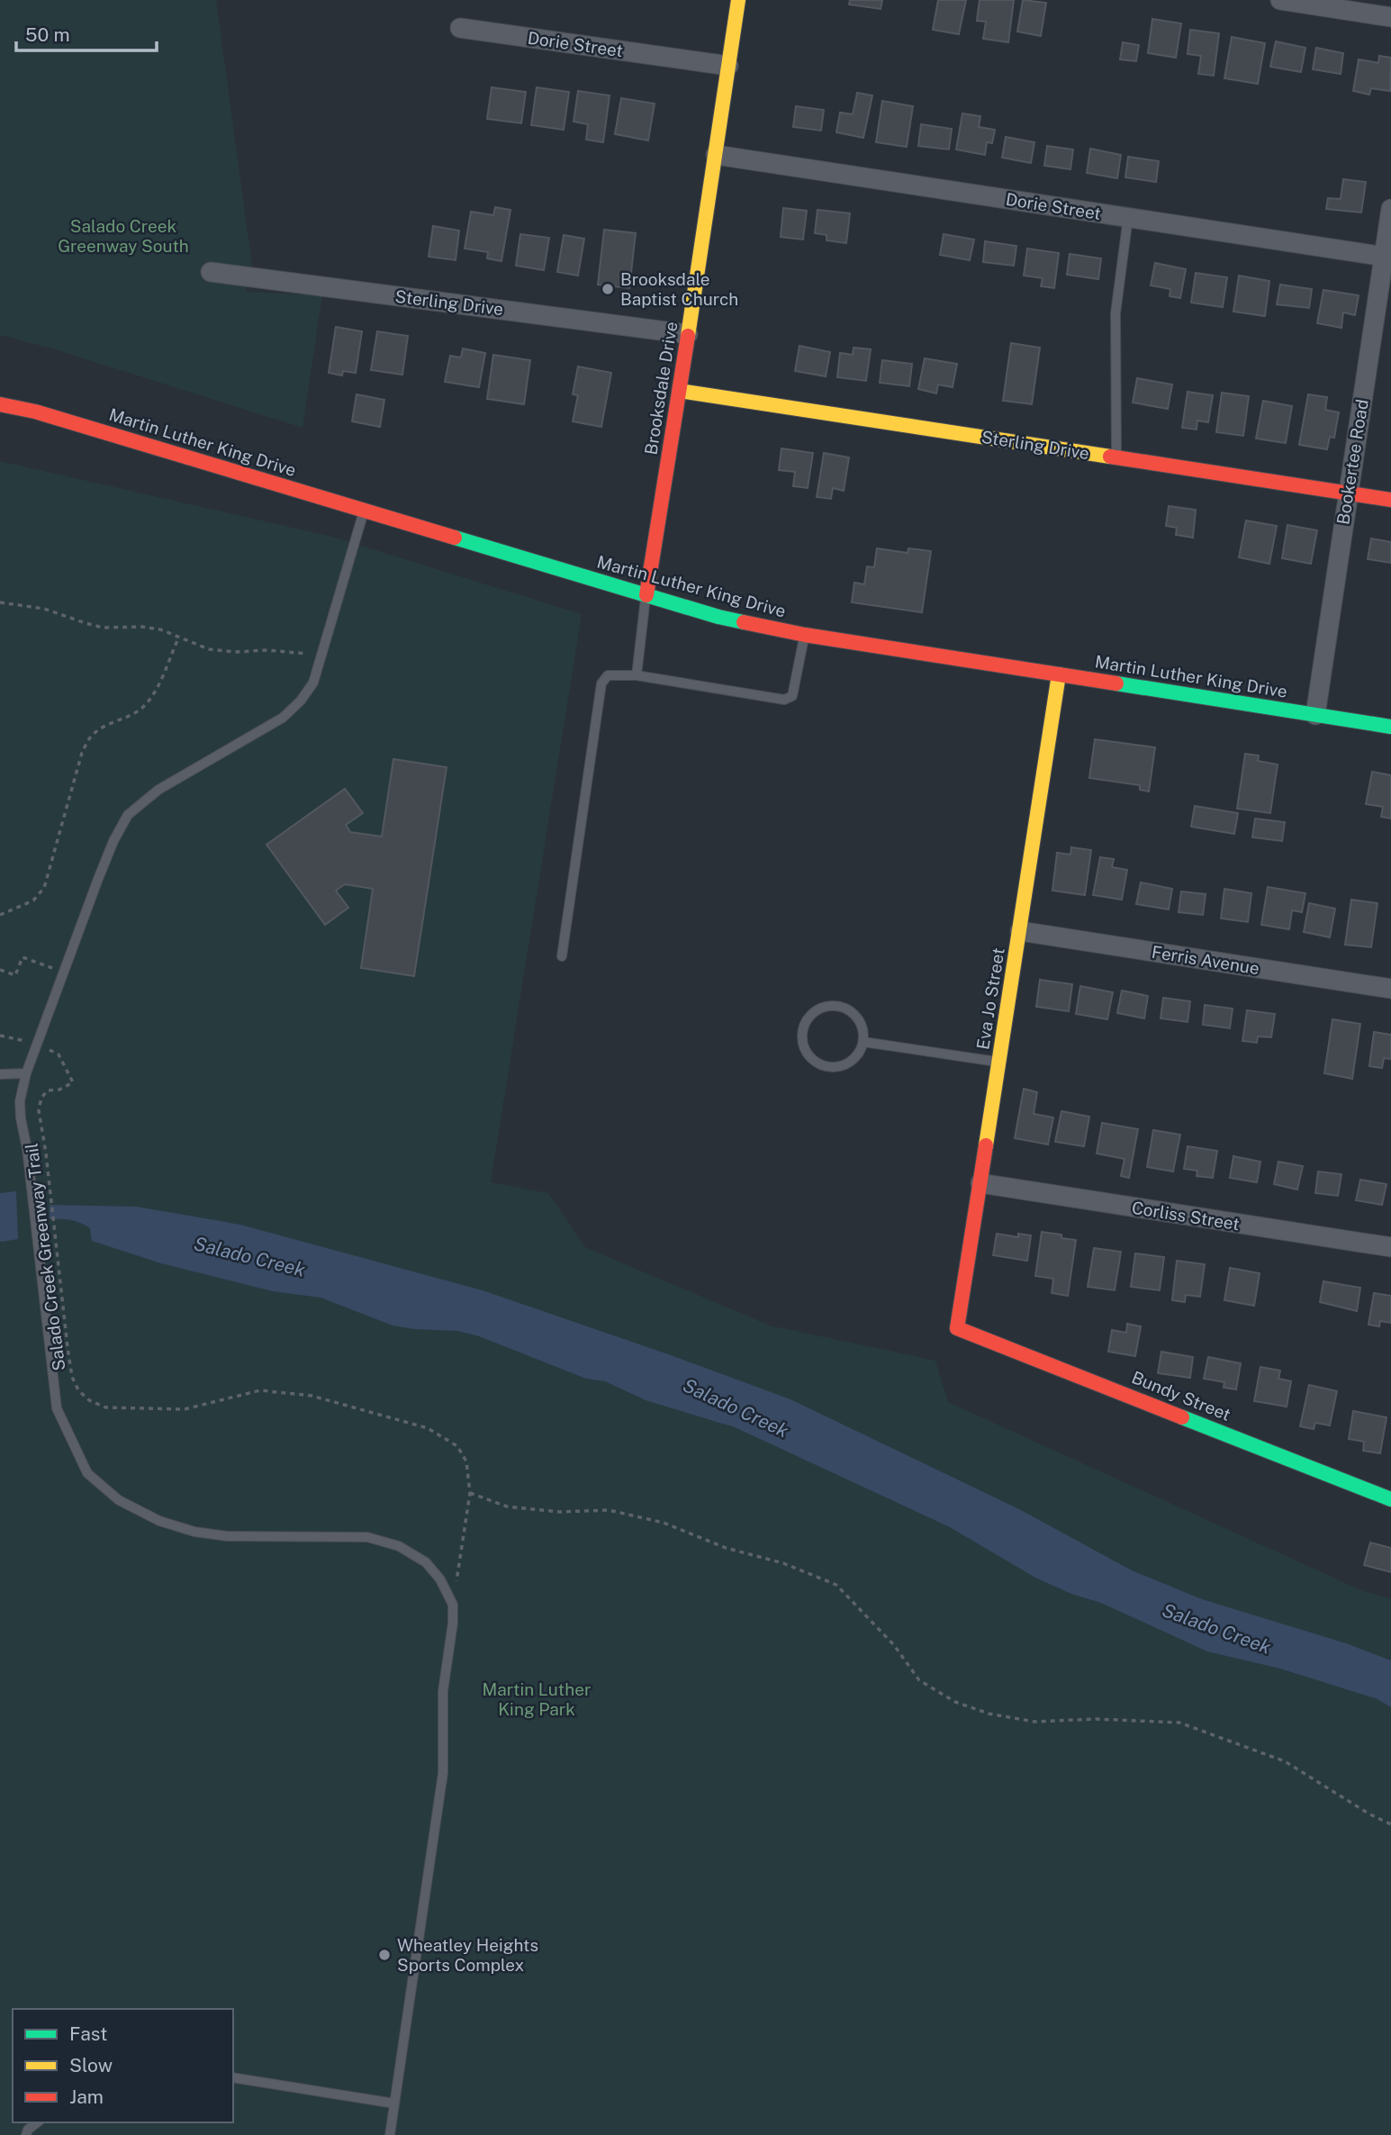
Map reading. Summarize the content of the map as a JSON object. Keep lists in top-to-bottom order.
{
  "streets": {
    "street": [
      "Dorie Street",
      "Sterling Drive",
      "Brooksdale Drive",
      "Martin Luther King Drive",
      "Bookertee Road",
      "Ferris Avenue",
      "Eva Jo Street",
      "Corliss Street",
      "Bundy Street"
    ],
    "path": ["Salado Creek Greenway Trail"]
  },
  "crossings": [
    ["Dorie Street", "Brooksdale Drive"],
    ["Dorie Street", "Bookertee Road"],
    ["Sterling Drive", "Brooksdale Drive"],
    ["Sterling Drive", "Bookertee Road"],
    ["Brooksdale Drive", "Martin Luther King Drive"],
    ["Martin Luther King Drive", "Bookertee Road"],
    ["Martin Luther King Drive", "Eva Jo Street"],
    ["Ferris Avenue", "Eva Jo Street"],
    ["Eva Jo Street", "Corliss Street"],
    ["Eva Jo Street", "Bundy Street"]
  ],
  "water": ["Salado Creek"],
  "parks": ["Salado Creek Greenway South", "Martin Luther King Park"],
  "places": ["Brooksdale Baptist Church", "Wheatley Heights Sports Complex"],
  "legend": ["Fast", "Slow", "Jam"],
  "scale_bar": "50 m"
}
